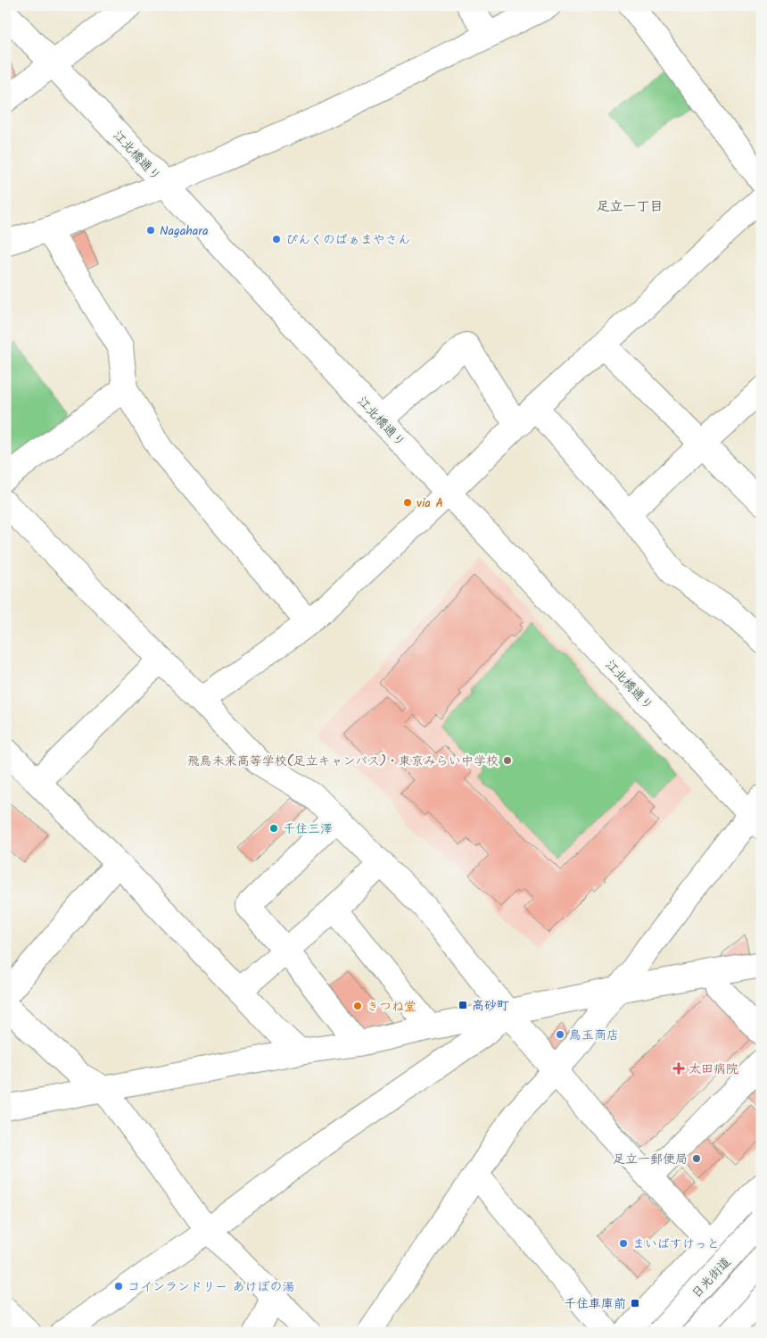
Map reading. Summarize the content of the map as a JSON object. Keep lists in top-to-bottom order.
{
  "streets": {
    "main road": ["江北橋通り", "日光街道"]
  },
  "districts": ["足立一丁目"],
  "places": {
    "other": [
      "Nagahara",
      "ぴんくのぱぁまやさん",
      "via A",
      "飛鳥未来高等学校(足立キャンパス)・東京みらい中学校",
      "千住三澤",
      "きつね堂",
      "鳥玉商店",
      "足立一郵便局",
      "まいばすけっと",
      "コインランドリー あけぼの湯"
    ],
    "transit": ["高砂町", "千住車庫前"],
    "health": ["太田病院"]
  }
}
